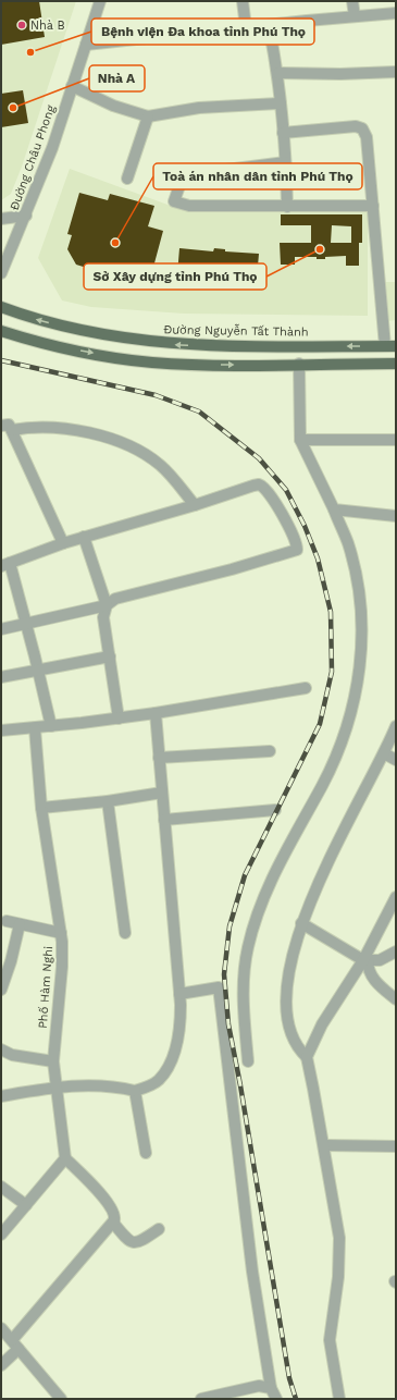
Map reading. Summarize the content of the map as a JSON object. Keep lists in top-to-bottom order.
{
  "streets": {
    "main road": ["Đường Nguyễn Tất Thành"],
    "street": ["Đường Châu Phong", "Phố Hàm Nghi"]
  },
  "places": [
    "Nhà B",
    "Bệnh viện Đa khoa tỉnh Phú Thọ",
    "Nhà A",
    "Toà án nhân dân tỉnh Phú Thọ",
    "Sở Xây dựng tỉnh Phú Thọ"
  ]
}
